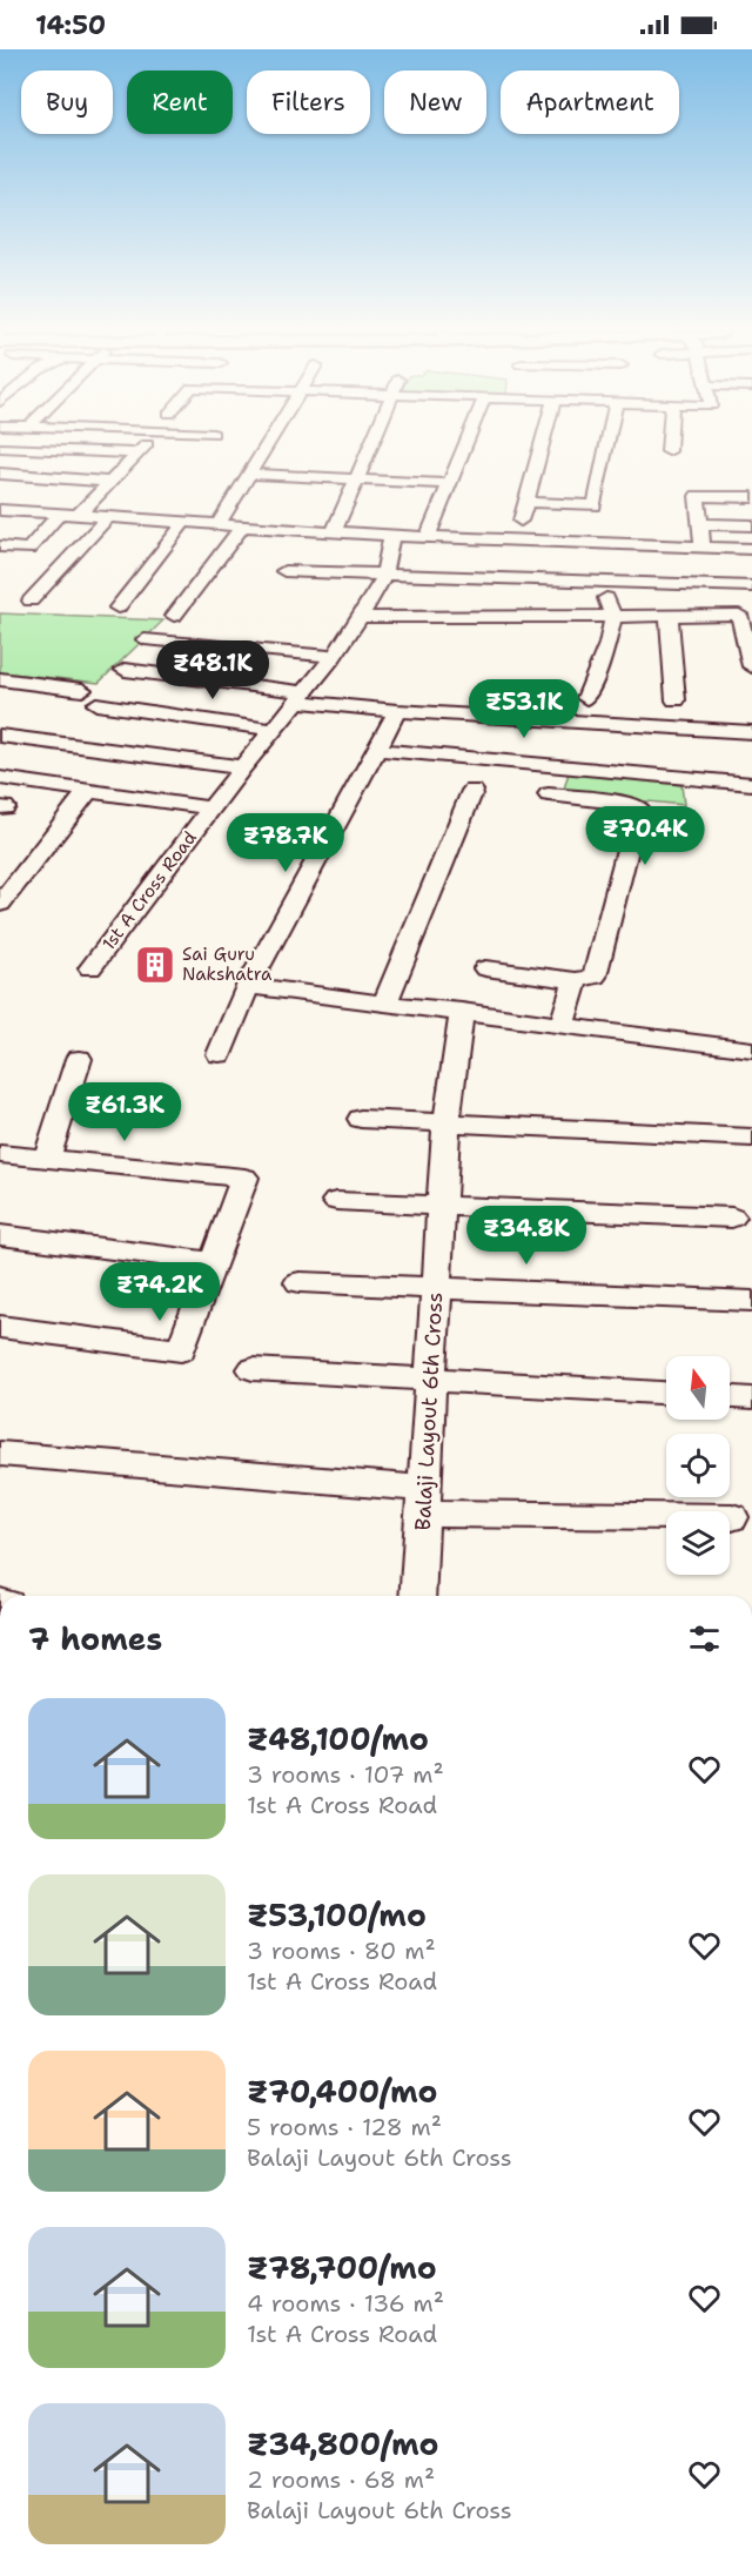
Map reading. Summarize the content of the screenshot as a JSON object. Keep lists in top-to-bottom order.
{
  "streets": {
    "street": ["1st A Cross Road", "Balaji Layout 6th Cross"]
  },
  "places": {
    "building": ["Sai Guru Nakshatra"]
  },
  "north": "top",
  "page": {
    "status": "14:50",
    "chip": [
      "Buy",
      "Rent",
      "Filters",
      "New",
      "Apartment"
    ],
    "price": [
      "₹48.1K",
      "₹53.1K",
      "₹70.4K",
      "₹78.7K",
      "₹61.3K",
      "₹34.8K",
      "₹74.2K"
    ],
    "heading": "7 homes",
    "list": [
      {
        "name": "₹48,100/mo",
        "note": "3 rooms · 107 m² · 1st A Cross Road"
      },
      {
        "name": "₹53,100/mo",
        "note": "3 rooms · 80 m² · 1st A Cross Road"
      },
      {
        "name": "₹70,400/mo",
        "note": "5 rooms · 128 m² · Balaji Layout 6th Cross"
      },
      {
        "name": "₹78,700/mo",
        "note": "4 rooms · 136 m² · 1st A Cross Road"
      },
      {
        "name": "₹34,800/mo",
        "note": "2 rooms · 68 m² · Balaji Layout 6th Cross"
      }
    ]
  }
}
